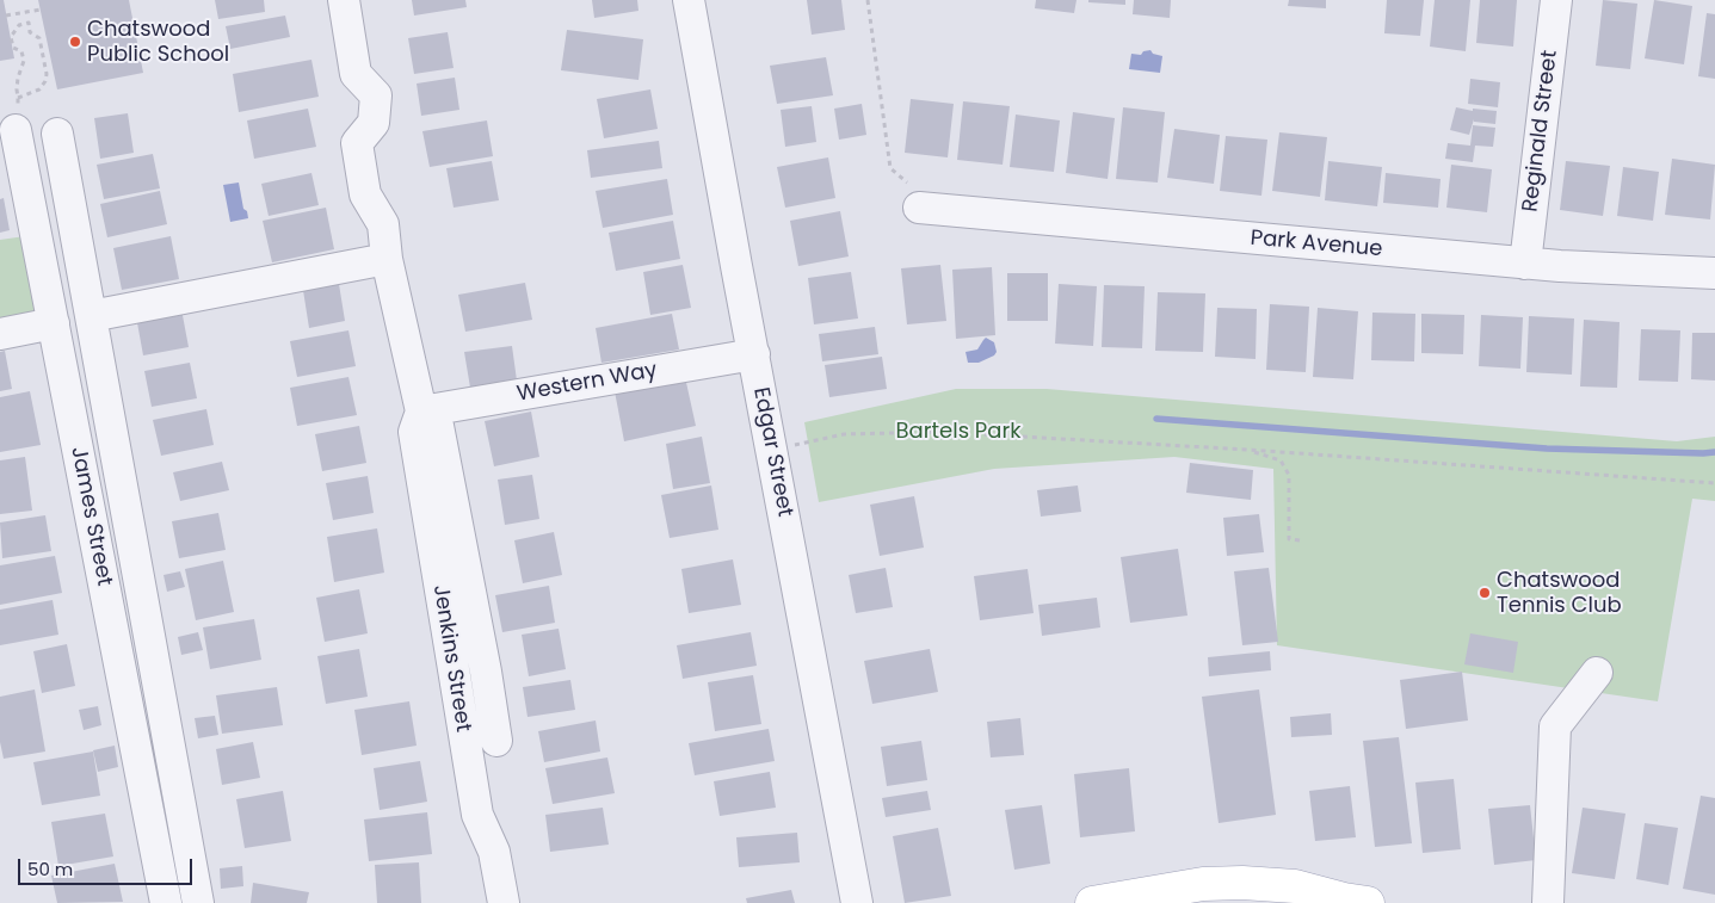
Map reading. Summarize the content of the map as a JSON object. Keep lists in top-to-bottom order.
{
  "streets": {
    "street": [
      "Reginald Street",
      "Park Avenue",
      "Western Way",
      "Edgar Street",
      "James Street",
      "Jenkins Street"
    ]
  },
  "crossings": [
    ["Reginald Street", "Park Avenue"],
    ["Western Way", "Edgar Street"],
    ["Western Way", "Jenkins Street"]
  ],
  "parks": ["Bartels Park"],
  "places": ["Chatswood Public School", "Chatswood Tennis Club"],
  "scale_bar": "50 m"
}
